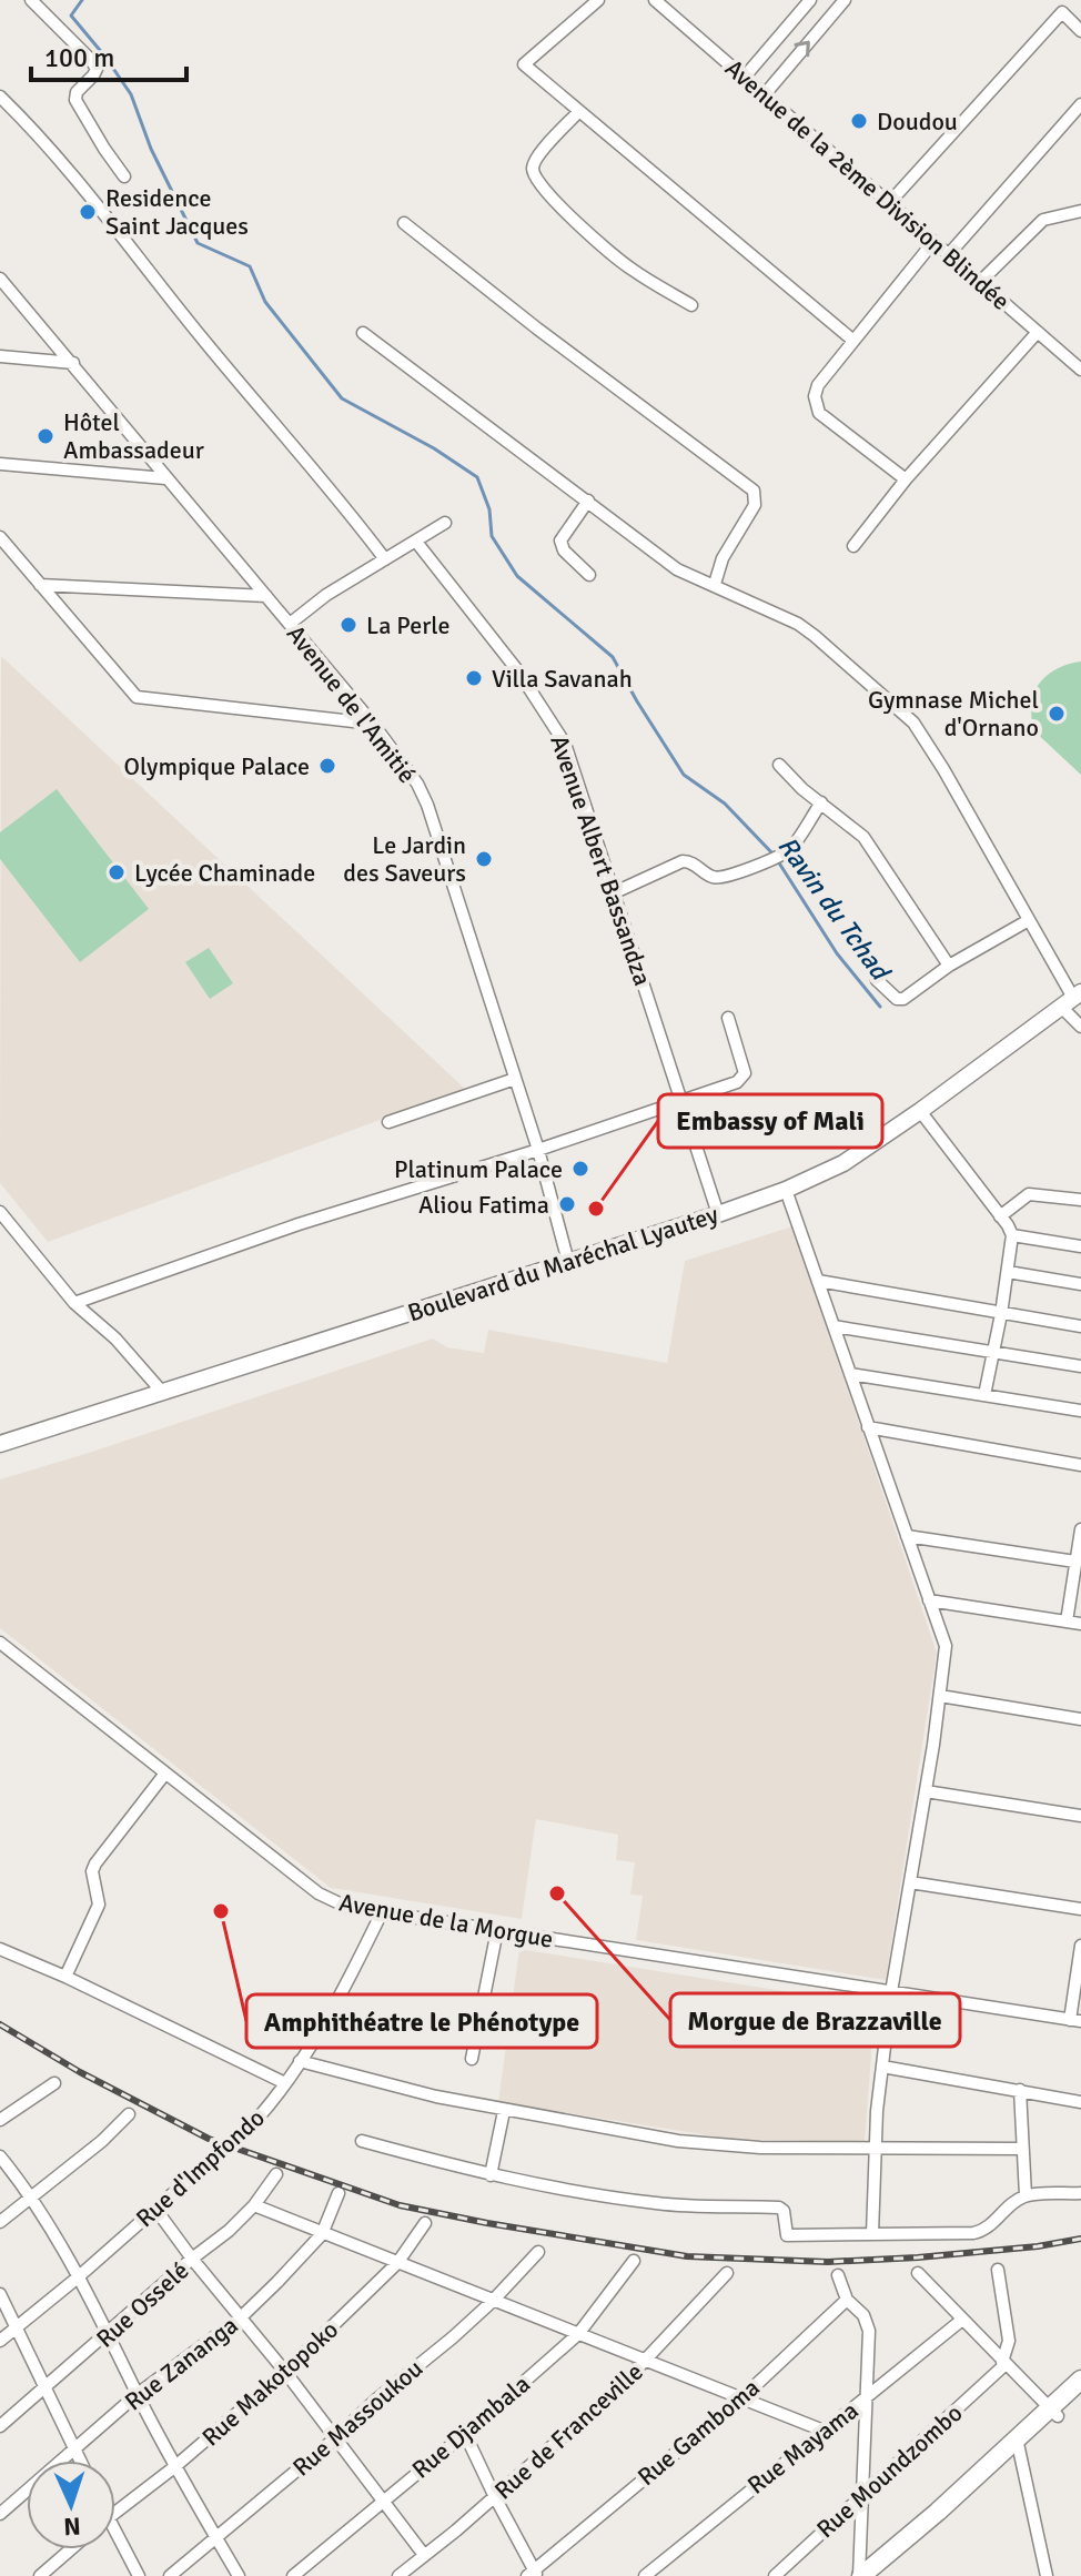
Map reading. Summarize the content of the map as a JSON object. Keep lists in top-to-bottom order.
{
  "streets": {
    "main road": ["Boulevard du Maréchal Lyautey"],
    "street": [
      "Avenue de la 2ème Division Blindée",
      "Avenue de l'Amitié",
      "Avenue Albert Bassandza",
      "Avenue de la Morgue",
      "Rue d'Impfondo",
      "Rue Osselé",
      "Rue Zananga",
      "Rue Makotopoko",
      "Rue Massoukou",
      "Rue Djambala",
      "Rue de Franceville",
      "Rue Gamboma",
      "Rue Mayama",
      "Rue Moundzombo"
    ]
  },
  "crossings": [
    ["Avenue de l'Amitié", "Boulevard du Maréchal Lyautey"],
    ["Avenue Albert Bassandza", "Boulevard du Maréchal Lyautey"],
    ["Avenue de la Morgue", "Rue d'Impfondo"]
  ],
  "water": ["Ravin du Tchad"],
  "places": [
    "Doudou",
    "Residence Saint Jacques",
    "Hôtel Ambassadeur",
    "La Perle",
    "Villa Savanah",
    "Gymnase Michel d'Ornano",
    "Olympique Palace",
    "Le Jardin des Saveurs",
    "Lycée Chaminade",
    "Platinum Palace",
    "Aliou Fatima",
    "Embassy of Mali",
    "Morgue de Brazzaville",
    "Amphithéatre le Phénotype"
  ],
  "scale_bar": "100 m",
  "north": "bottom"
}
